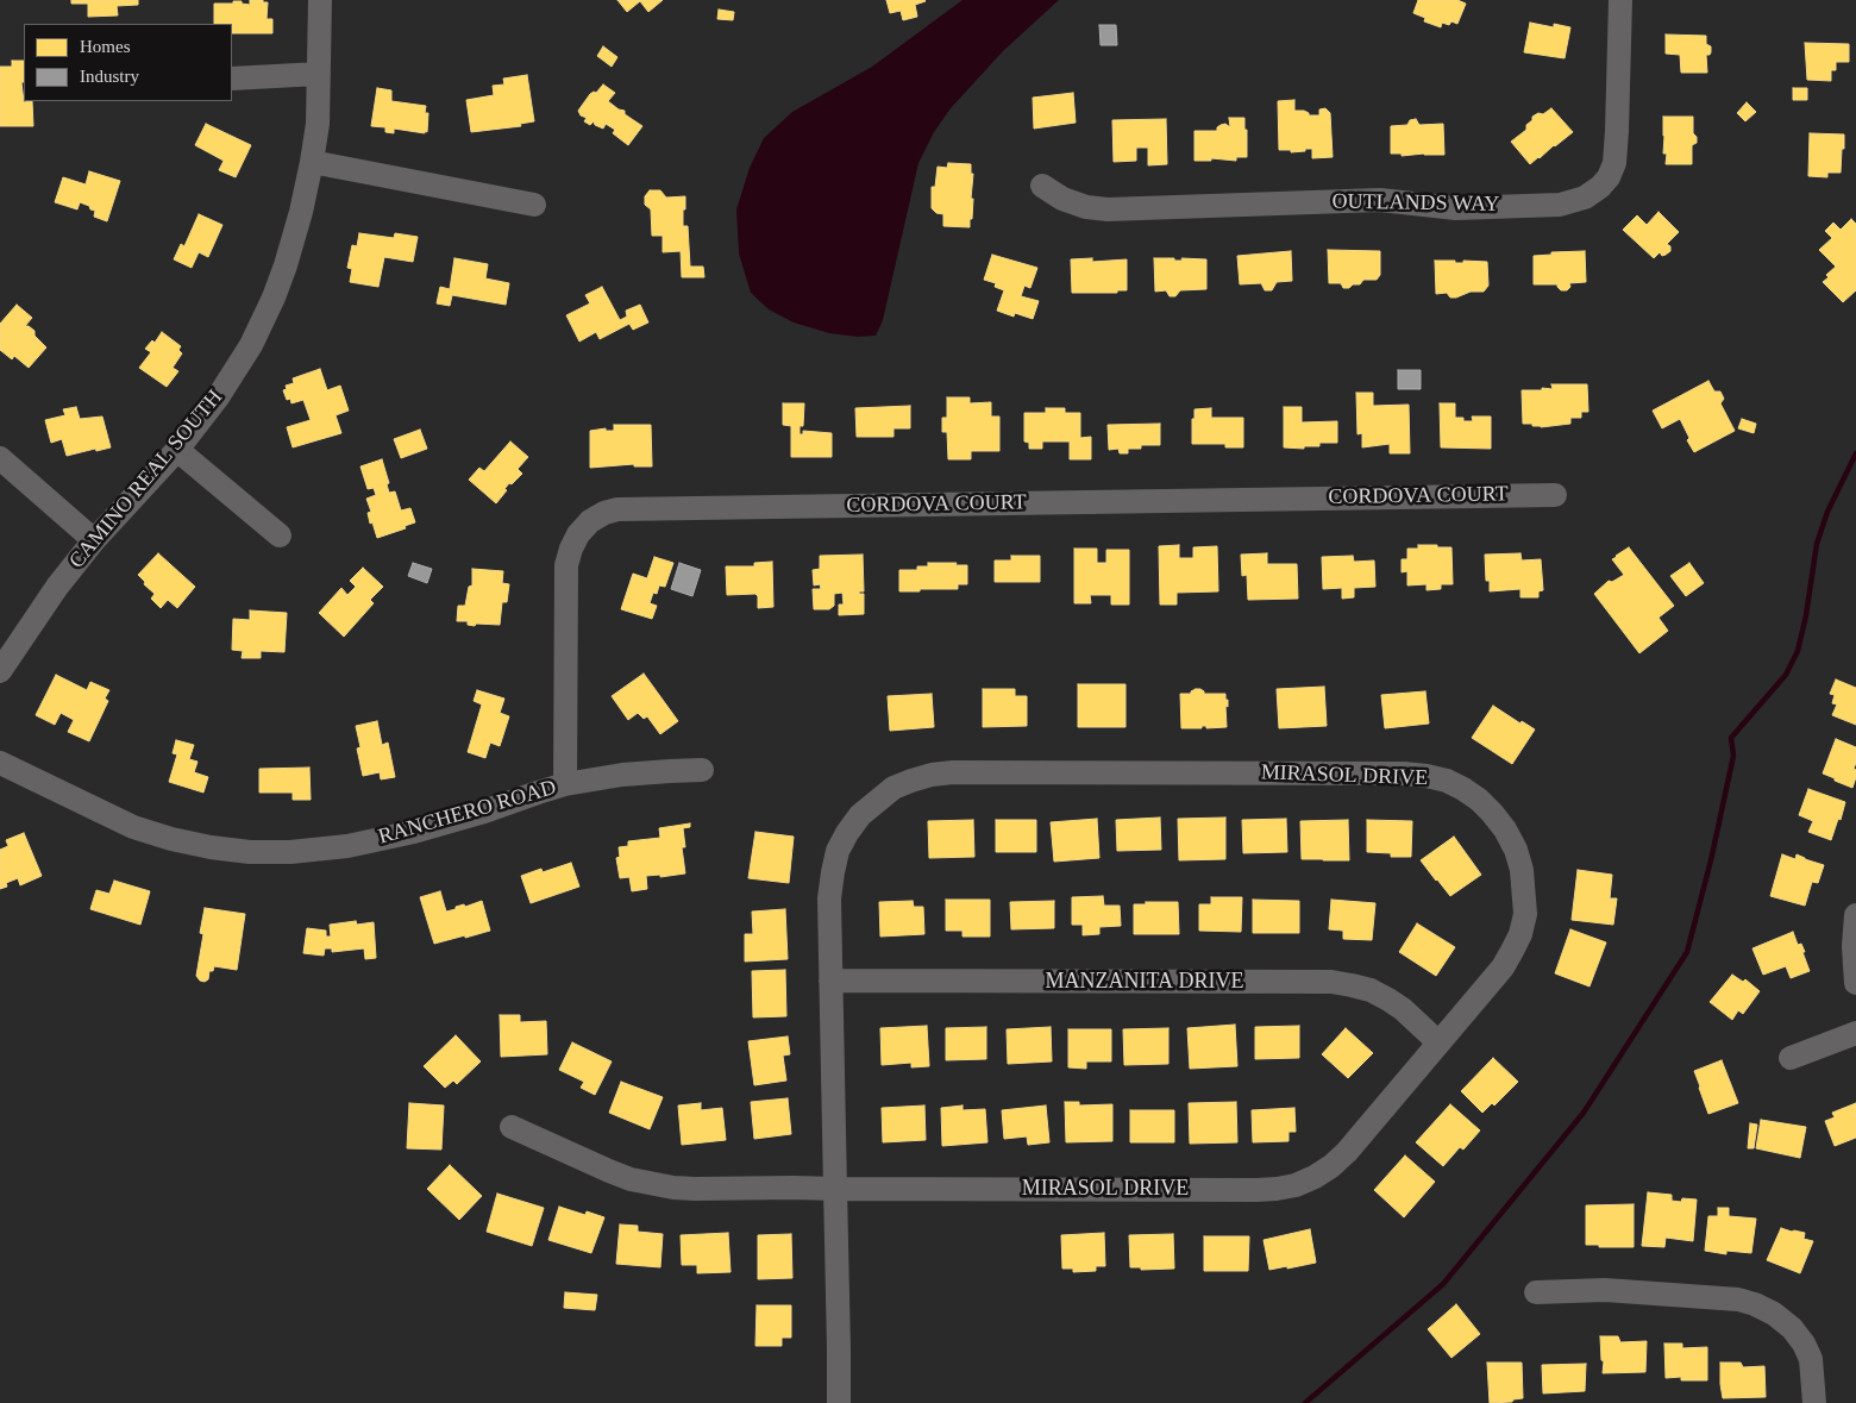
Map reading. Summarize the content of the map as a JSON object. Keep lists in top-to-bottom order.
{
  "streets": {
    "street": [
      "OUTLANDS WAY",
      "CAMINO REAL SOUTH",
      "CORDOVA COURT",
      "MIRASOL DRIVE",
      "RANCHERO ROAD",
      "MANZANITA DRIVE"
    ]
  },
  "crossings": [
    ["CORDOVA COURT", "RANCHERO ROAD"],
    ["MIRASOL DRIVE", "MANZANITA DRIVE"]
  ],
  "legend": ["Homes", "Industry"]
}
